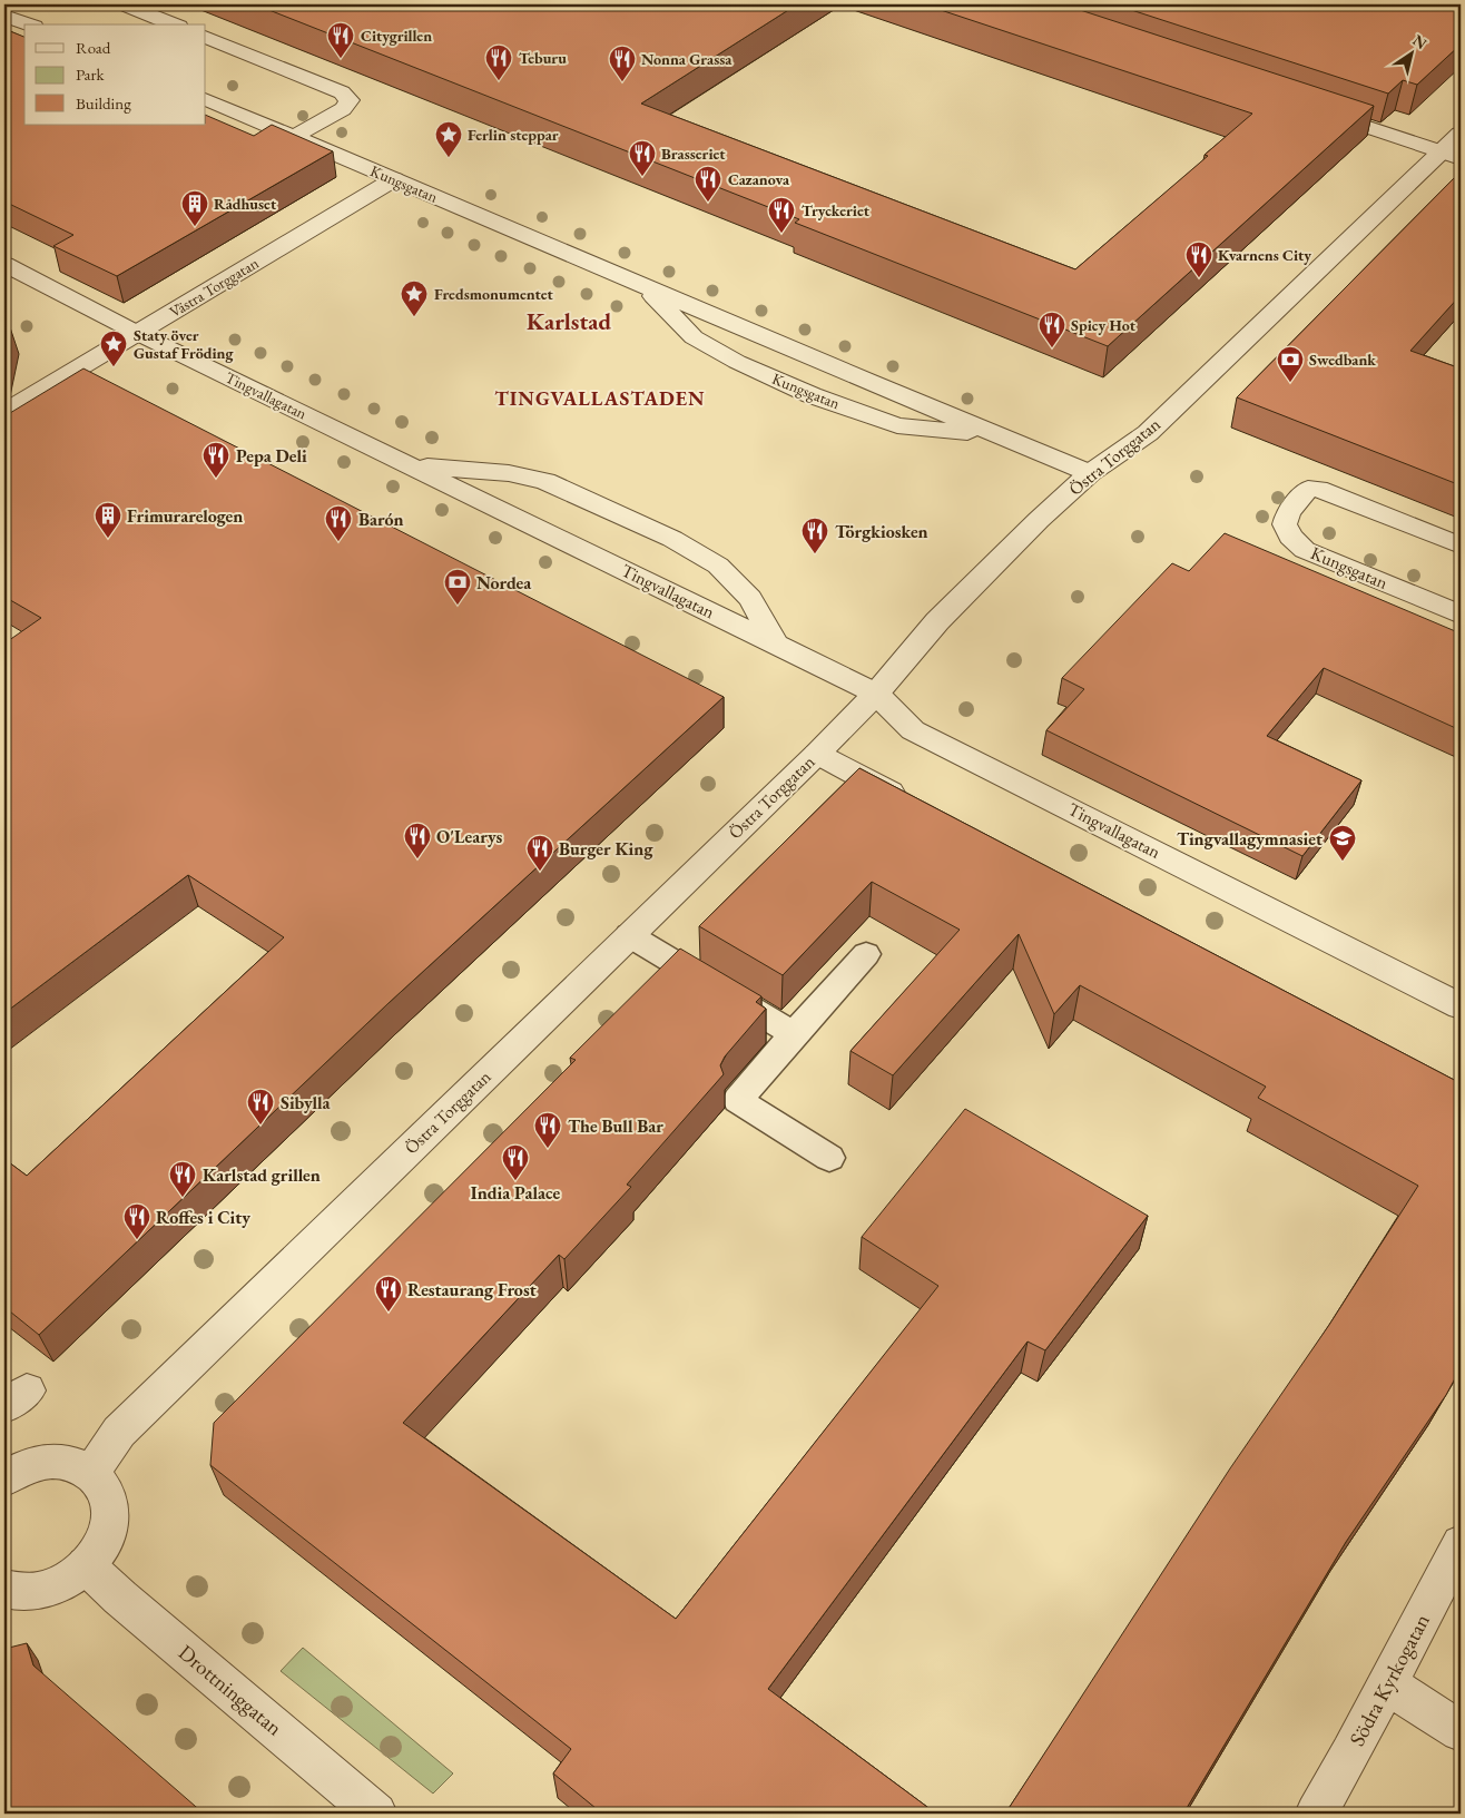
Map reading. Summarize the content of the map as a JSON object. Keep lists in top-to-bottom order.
{
  "streets": {
    "street": [
      "Kungsgatan",
      "Västra Torggatan",
      "Tingvallagatan",
      "Östra Torggatan",
      "Södra Kyrkogatan",
      "Drottninggatan"
    ]
  },
  "crossings": [
    ["Kungsgatan", "Västra Torggatan"],
    ["Kungsgatan", "Östra Torggatan"],
    ["Västra Torggatan", "Tingvallagatan"],
    ["Tingvallagatan", "Östra Torggatan"]
  ],
  "districts": ["Karlstad", "TINGVALLASTADEN"],
  "places": {
    "restaurant": [
      "Citygrillen",
      "Teburu",
      "Nonna Grassa",
      "Brasseriet",
      "Cazanova",
      "Tryckeriet",
      "Kvarnens City",
      "Spicy Hot",
      "Pepa Deli",
      "Barón",
      "Törgkiosken",
      "O'Learys",
      "Burger King",
      "Sibylla",
      "The Bull Bar",
      "India Palace",
      "Karlstad grillen",
      "Roffes i City",
      "Restaurang Frost"
    ],
    "place": ["Ferlin steppar", "Fredsmonumentet", "Staty över Gustaf Fröding"],
    "building": ["Rådhuset", "Frimurarelogen"],
    "bank": ["Swedbank", "Nordea"],
    "school or university": ["Tingvallagymnasiet"]
  },
  "legend": ["Road", "Park", "Building"],
  "north": "top right"
}
